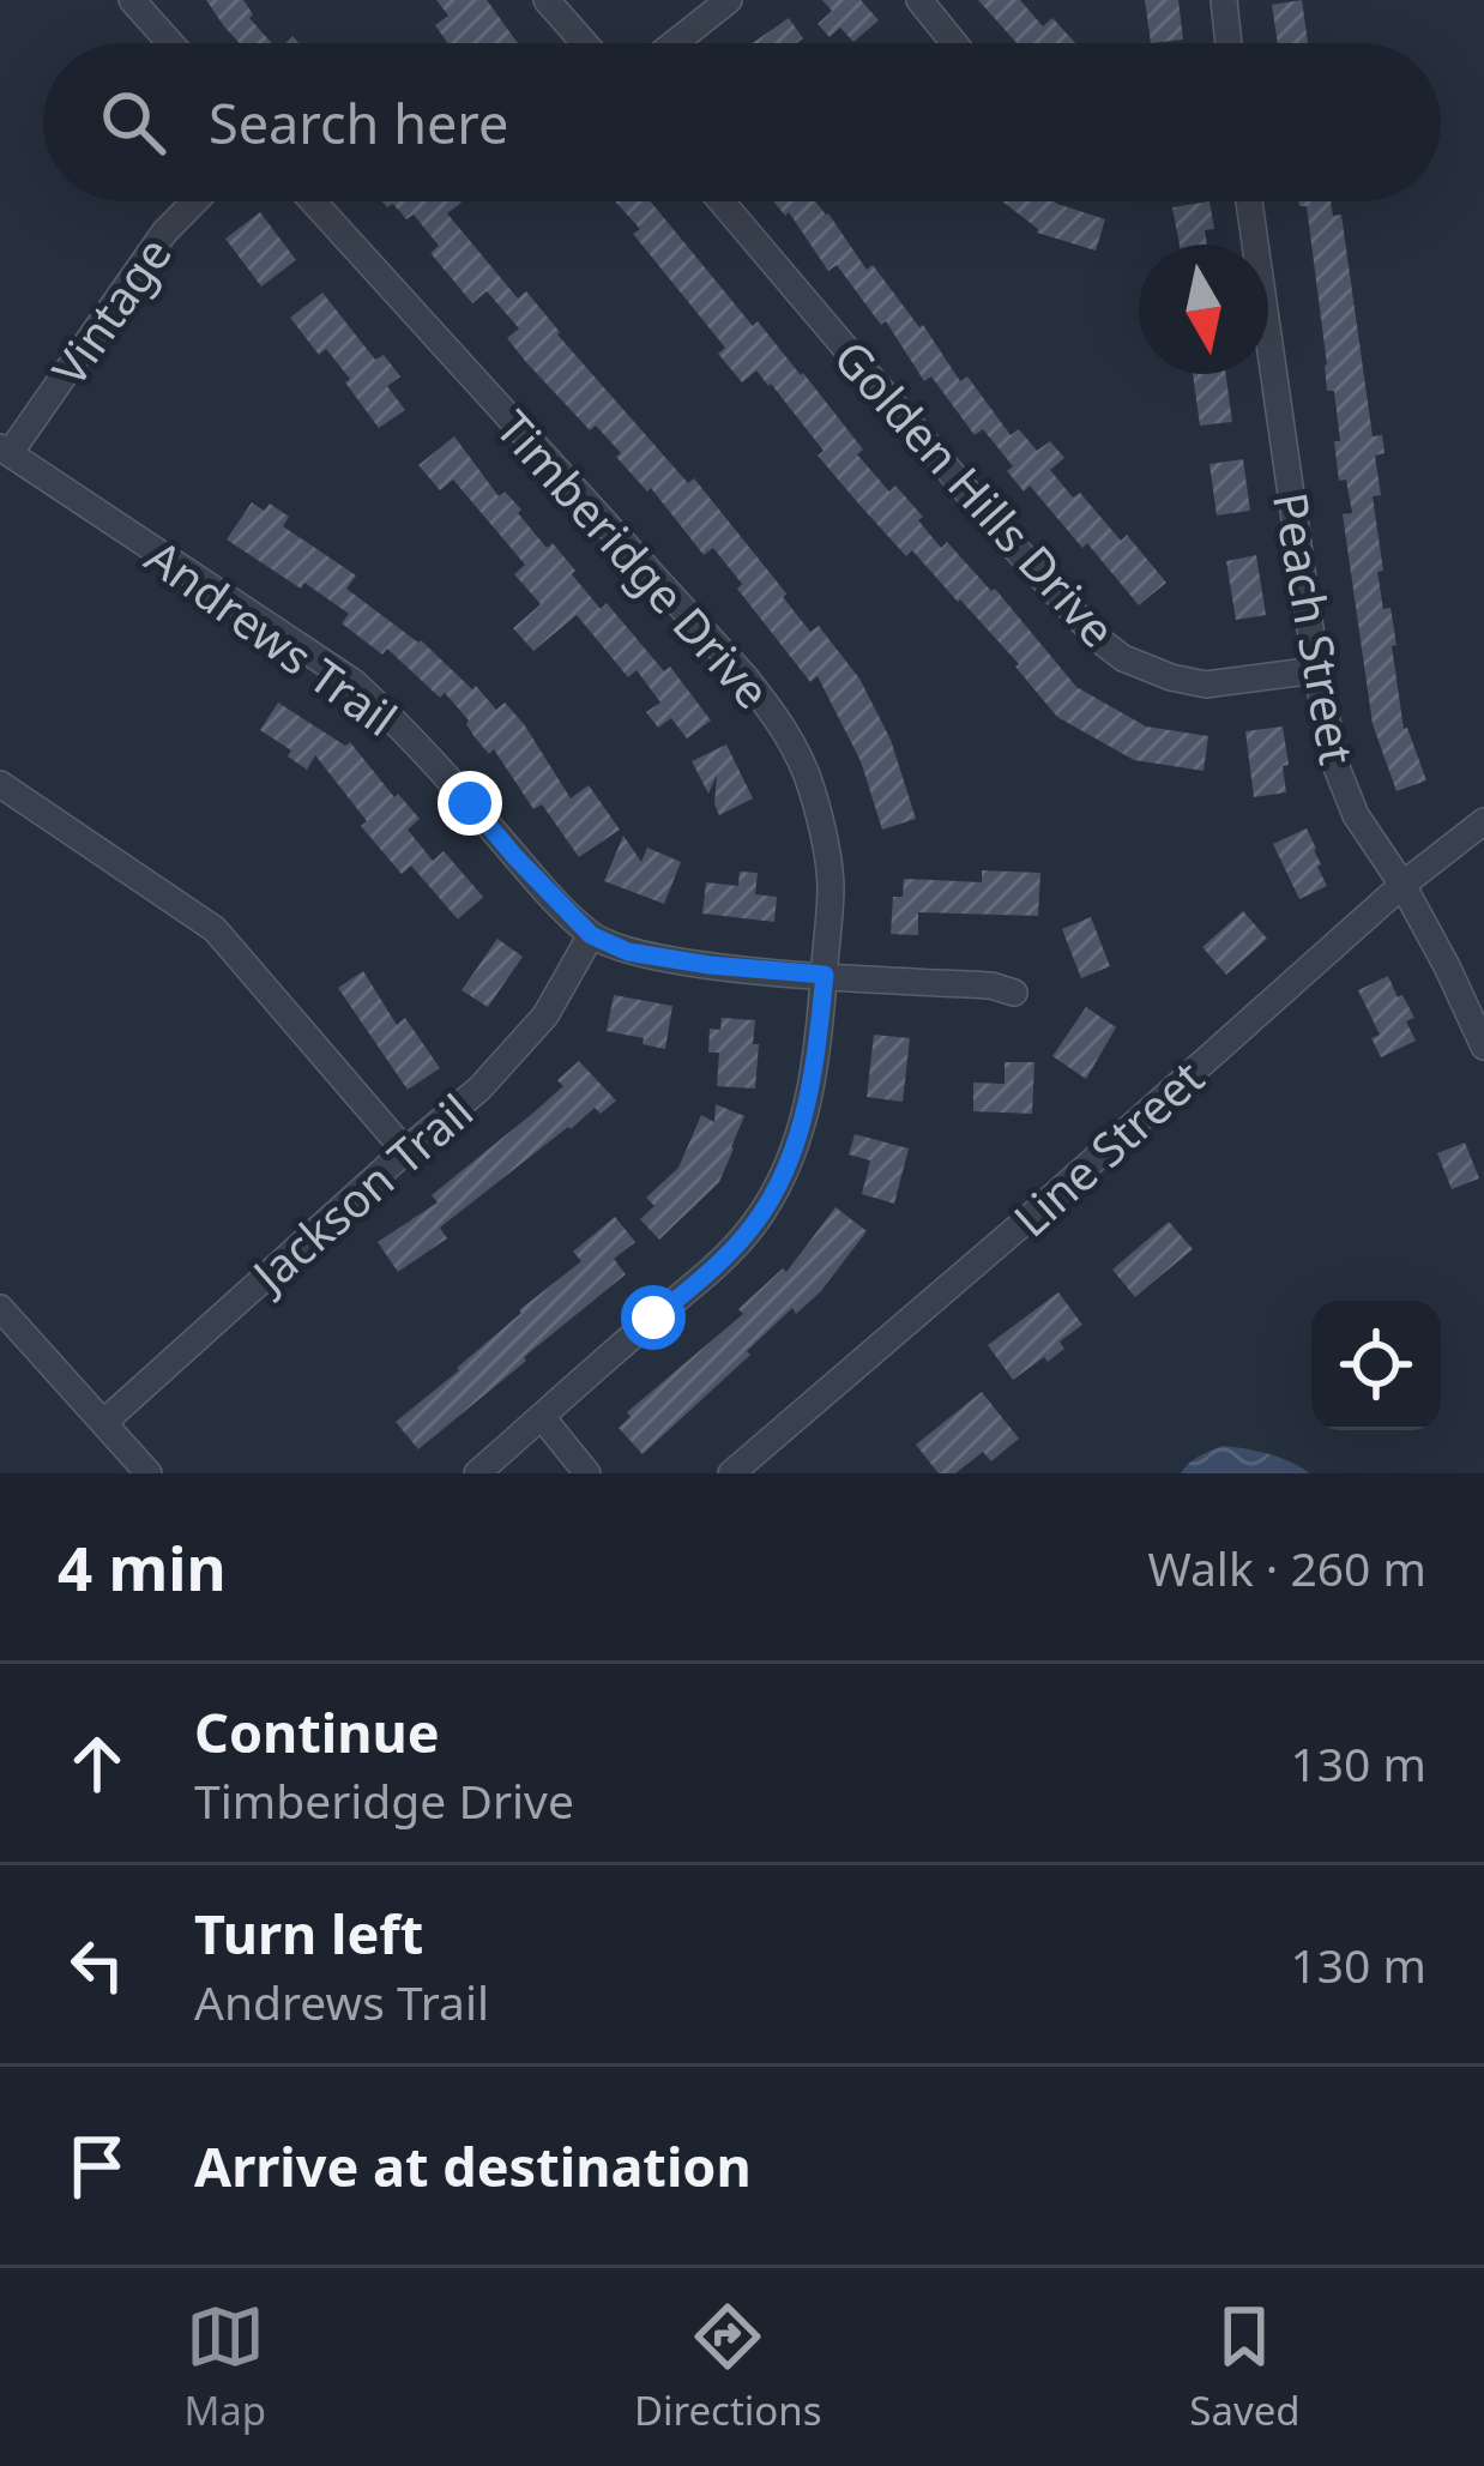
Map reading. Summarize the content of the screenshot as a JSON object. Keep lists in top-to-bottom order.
{
  "streets": {
    "street": [
      "Vintage",
      "Golden Hills Drive",
      "Timberidge Drive",
      "Peach Street",
      "Andrews Trail",
      "Line Street",
      "Jackson Trail"
    ]
  },
  "crossings": [
    ["Vintage", "Andrews Trail"],
    ["Golden Hills Drive", "Peach Street"],
    ["Timberidge Drive", "Andrews Trail"],
    ["Peach Street", "Line Street"],
    ["Andrews Trail", "Jackson Trail"]
  ],
  "north": "bottom",
  "page": {
    "search": "Search here",
    "heading": ["4 min", "Walk · 260 m"],
    "list": [
      ["Continue", "Timberidge Drive", "130 m"],
      ["Turn left", "Andrews Trail", "130 m"],
      "Arrive at destination"
    ],
    "nav": ["Map", "Directions", "Saved"]
  }
}
